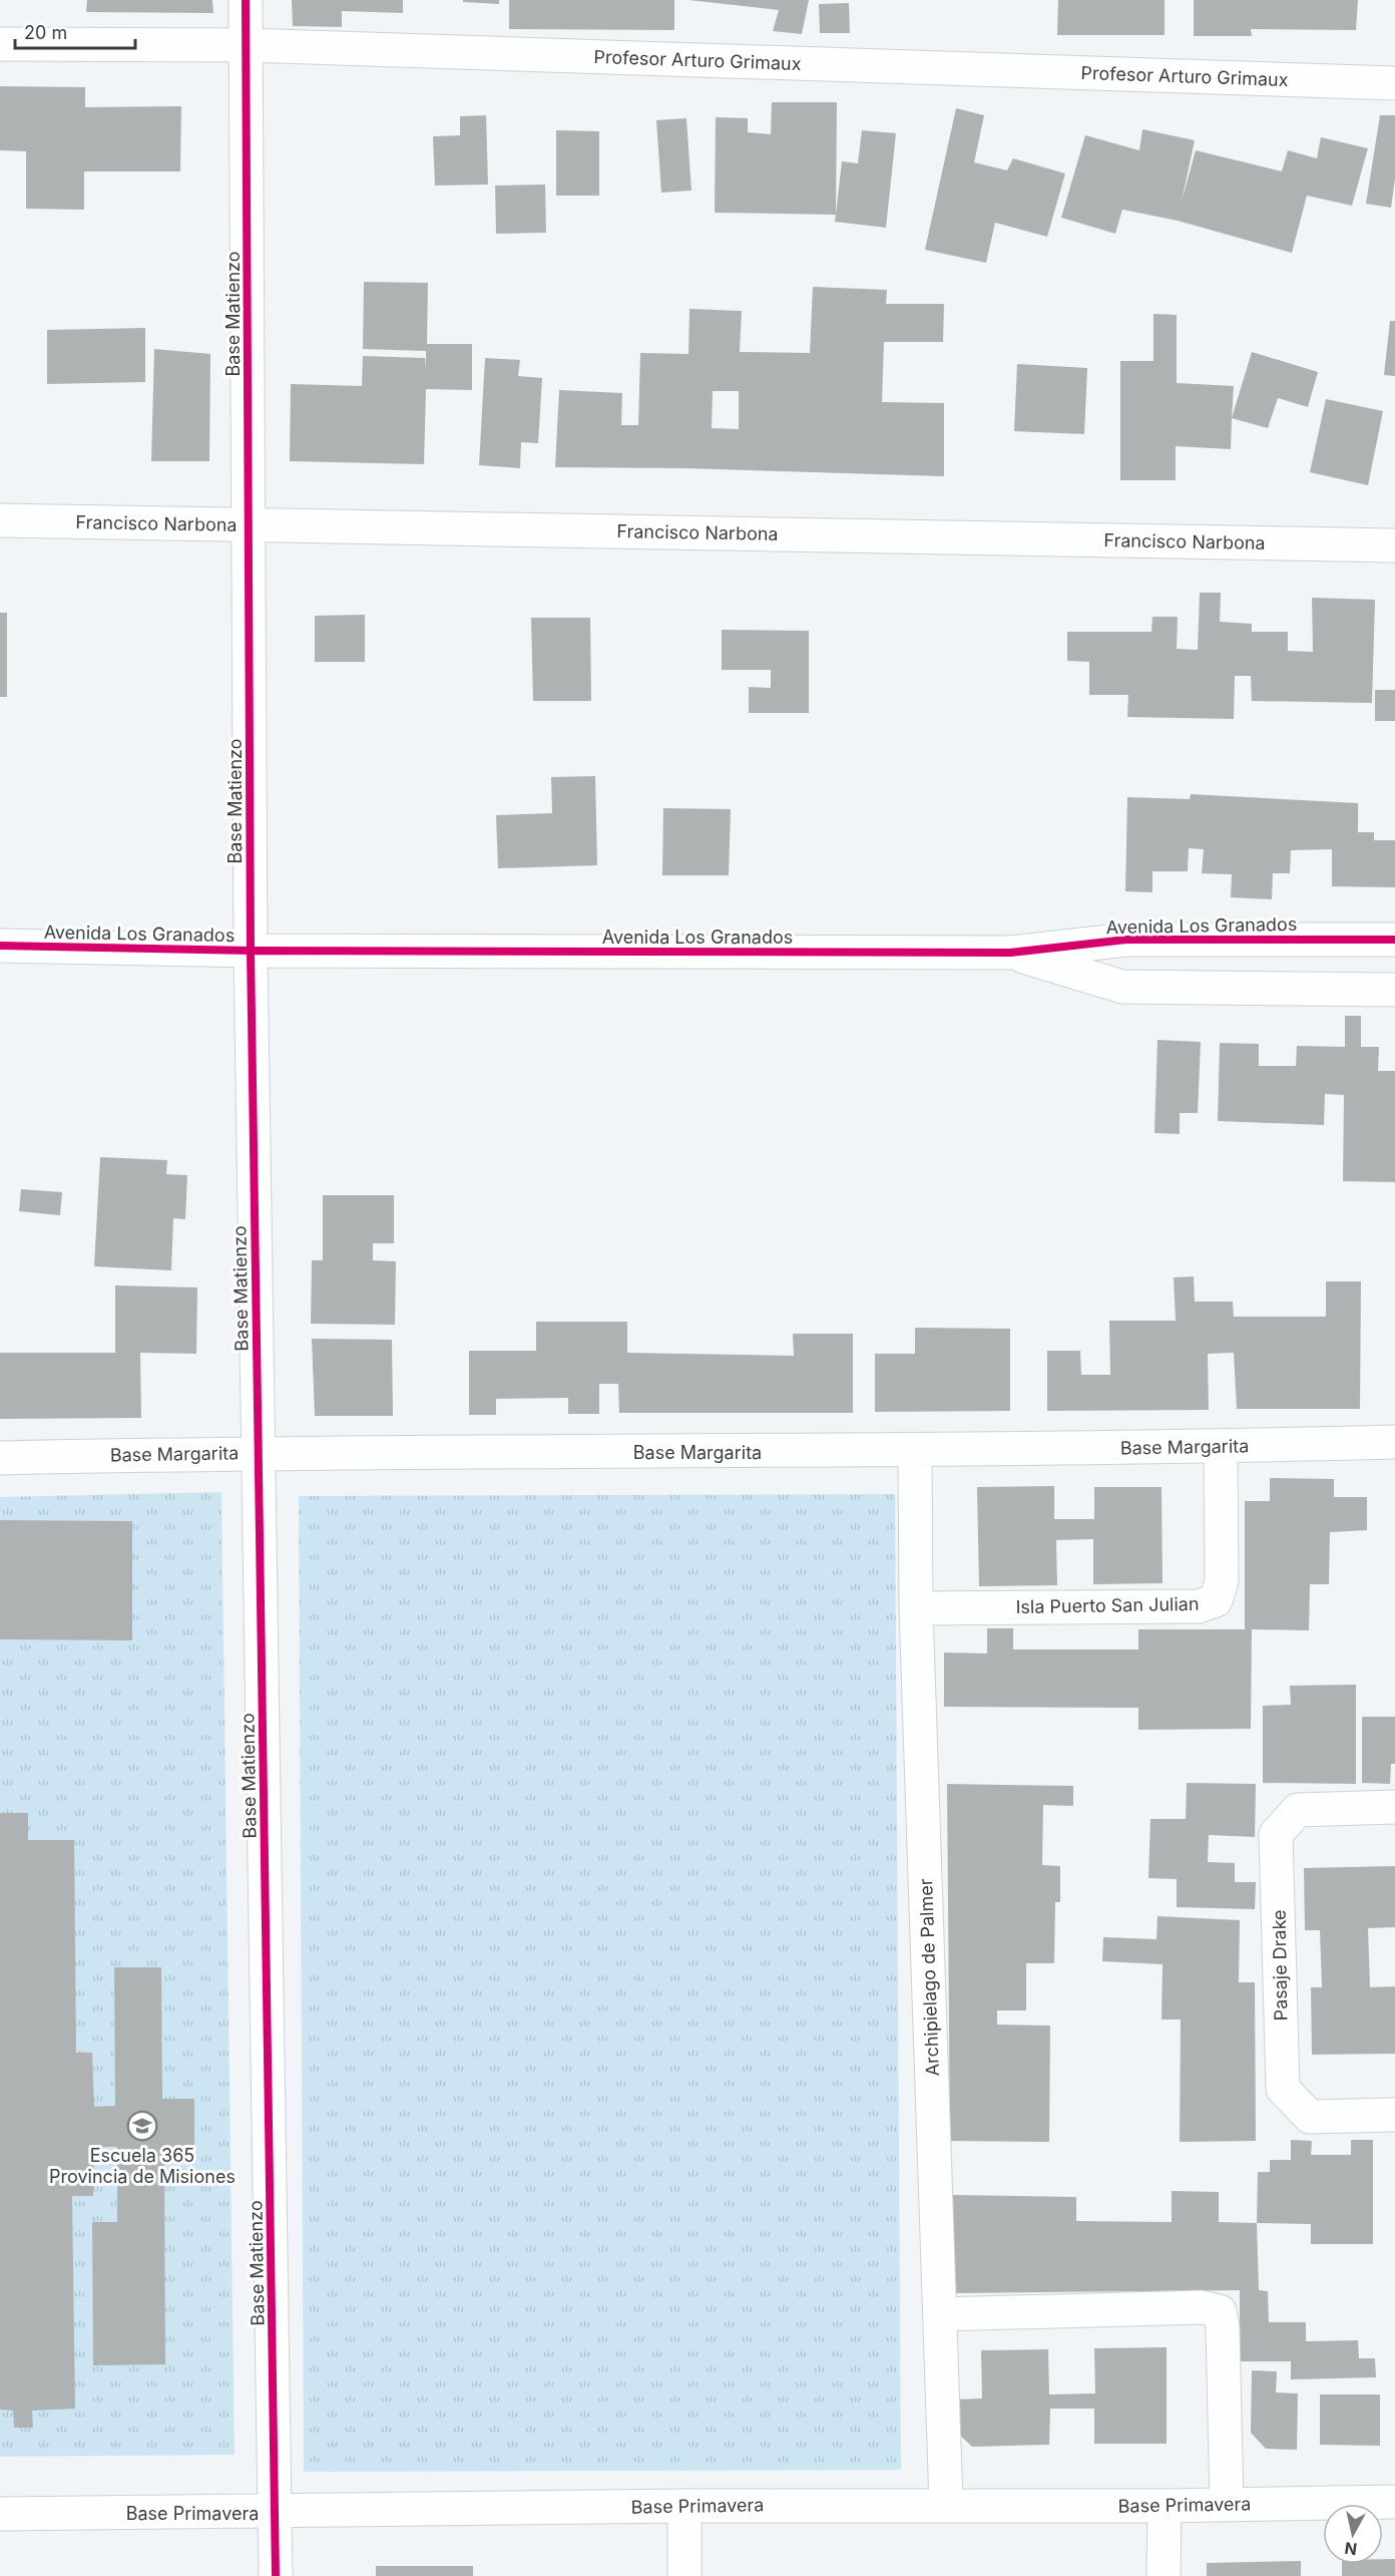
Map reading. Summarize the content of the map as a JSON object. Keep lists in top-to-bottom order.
{
  "streets": {
    "street": [
      "Profesor Arturo Grimaux",
      "Base Matienzo",
      "Francisco Narbona",
      "Avenida Los Granados",
      "Base Margarita",
      "Isla Puerto San Julian",
      "Pasaje Drake",
      "Archipielago de Palmer",
      "Base Primavera"
    ]
  },
  "crossings": [
    ["Profesor Arturo Grimaux", "Base Matienzo"],
    ["Base Matienzo", "Francisco Narbona"],
    ["Base Matienzo", "Avenida Los Granados"],
    ["Base Matienzo", "Base Margarita"],
    ["Base Matienzo", "Base Primavera"],
    ["Base Margarita", "Isla Puerto San Julian"],
    ["Base Margarita", "Archipielago de Palmer"],
    ["Isla Puerto San Julian", "Archipielago de Palmer"],
    ["Archipielago de Palmer", "Base Primavera"]
  ],
  "places": {
    "school or university": ["Escuela 365 Provincia de Misiones"]
  },
  "scale_bar": "20 m",
  "north": "bottom"
}
